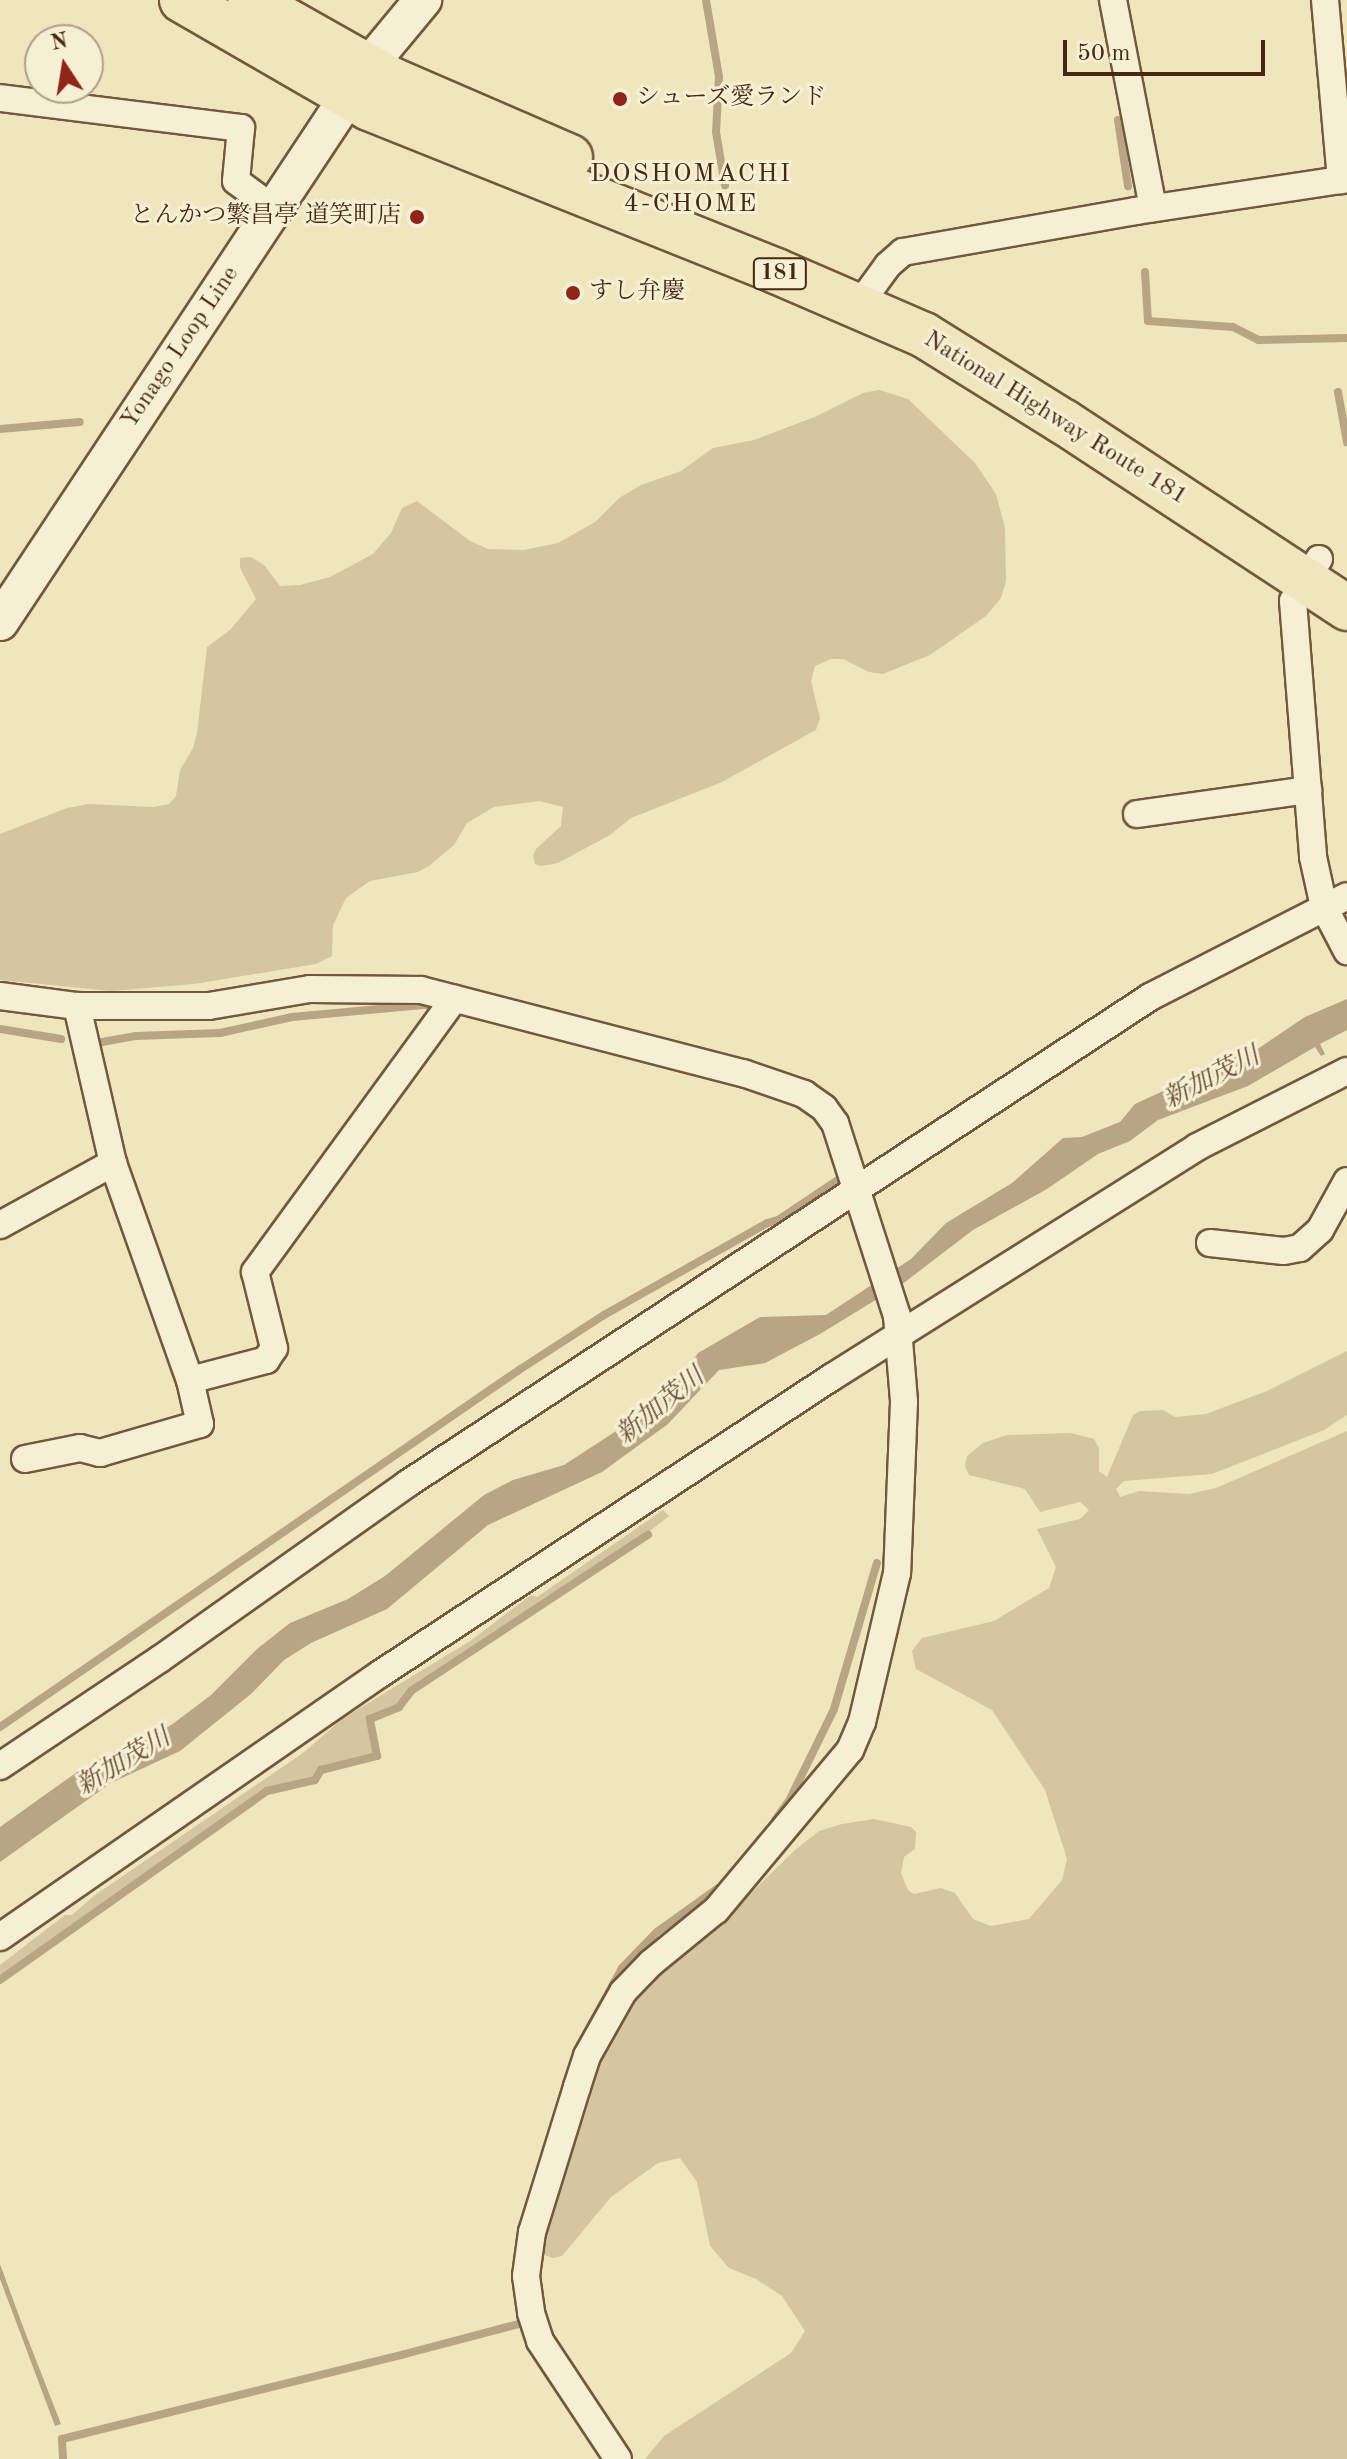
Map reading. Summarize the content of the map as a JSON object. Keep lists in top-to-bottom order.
{
  "streets": {
    "highway": ["181", "National Highway Route 181"],
    "main road": ["Yonago Loop Line"]
  },
  "crossings": [
    ["Yonago Loop Line", "National Highway Route 181"]
  ],
  "districts": ["DOSHOMACHI 4-CHOME"],
  "water": ["新加茂川"],
  "places": ["シューズ愛ランド", "とんかつ繁昌亭 道笑町店", "すし弁慶"],
  "scale_bar": "50 m",
  "north": "top"
}
